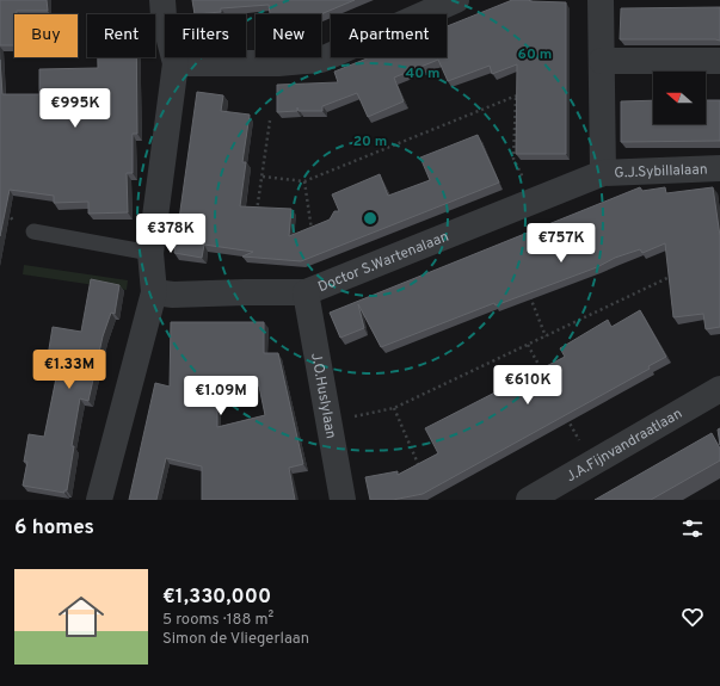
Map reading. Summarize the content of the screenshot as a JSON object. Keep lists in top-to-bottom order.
{
  "streets": {
    "street": [
      "G.J.Sybillalaan",
      "Doctor S.Wartenalaan",
      "J.O.Huslylaan",
      "J.A.Fijnvandraatlaan"
    ]
  },
  "crossings": [
    ["G.J.Sybillalaan", "Doctor S.Wartenalaan"],
    ["Doctor S.Wartenalaan", "J.O.Huslylaan"]
  ],
  "north": "left",
  "page": {
    "chip": [
      "Buy",
      "Rent",
      "Filters",
      "New",
      "Apartment"
    ],
    "price": [
      "€995K",
      "€378K",
      "€757K",
      "€1.33M",
      "€610K",
      "€1.09M"
    ],
    "heading": "6 homes",
    "list": [
      {
        "name": "€1,330,000",
        "note": "5 rooms · 188 m² · Simon de Vliegerlaan"
      }
    ]
  },
  "rings": ["60 m", "40 m", "20 m"]
}
